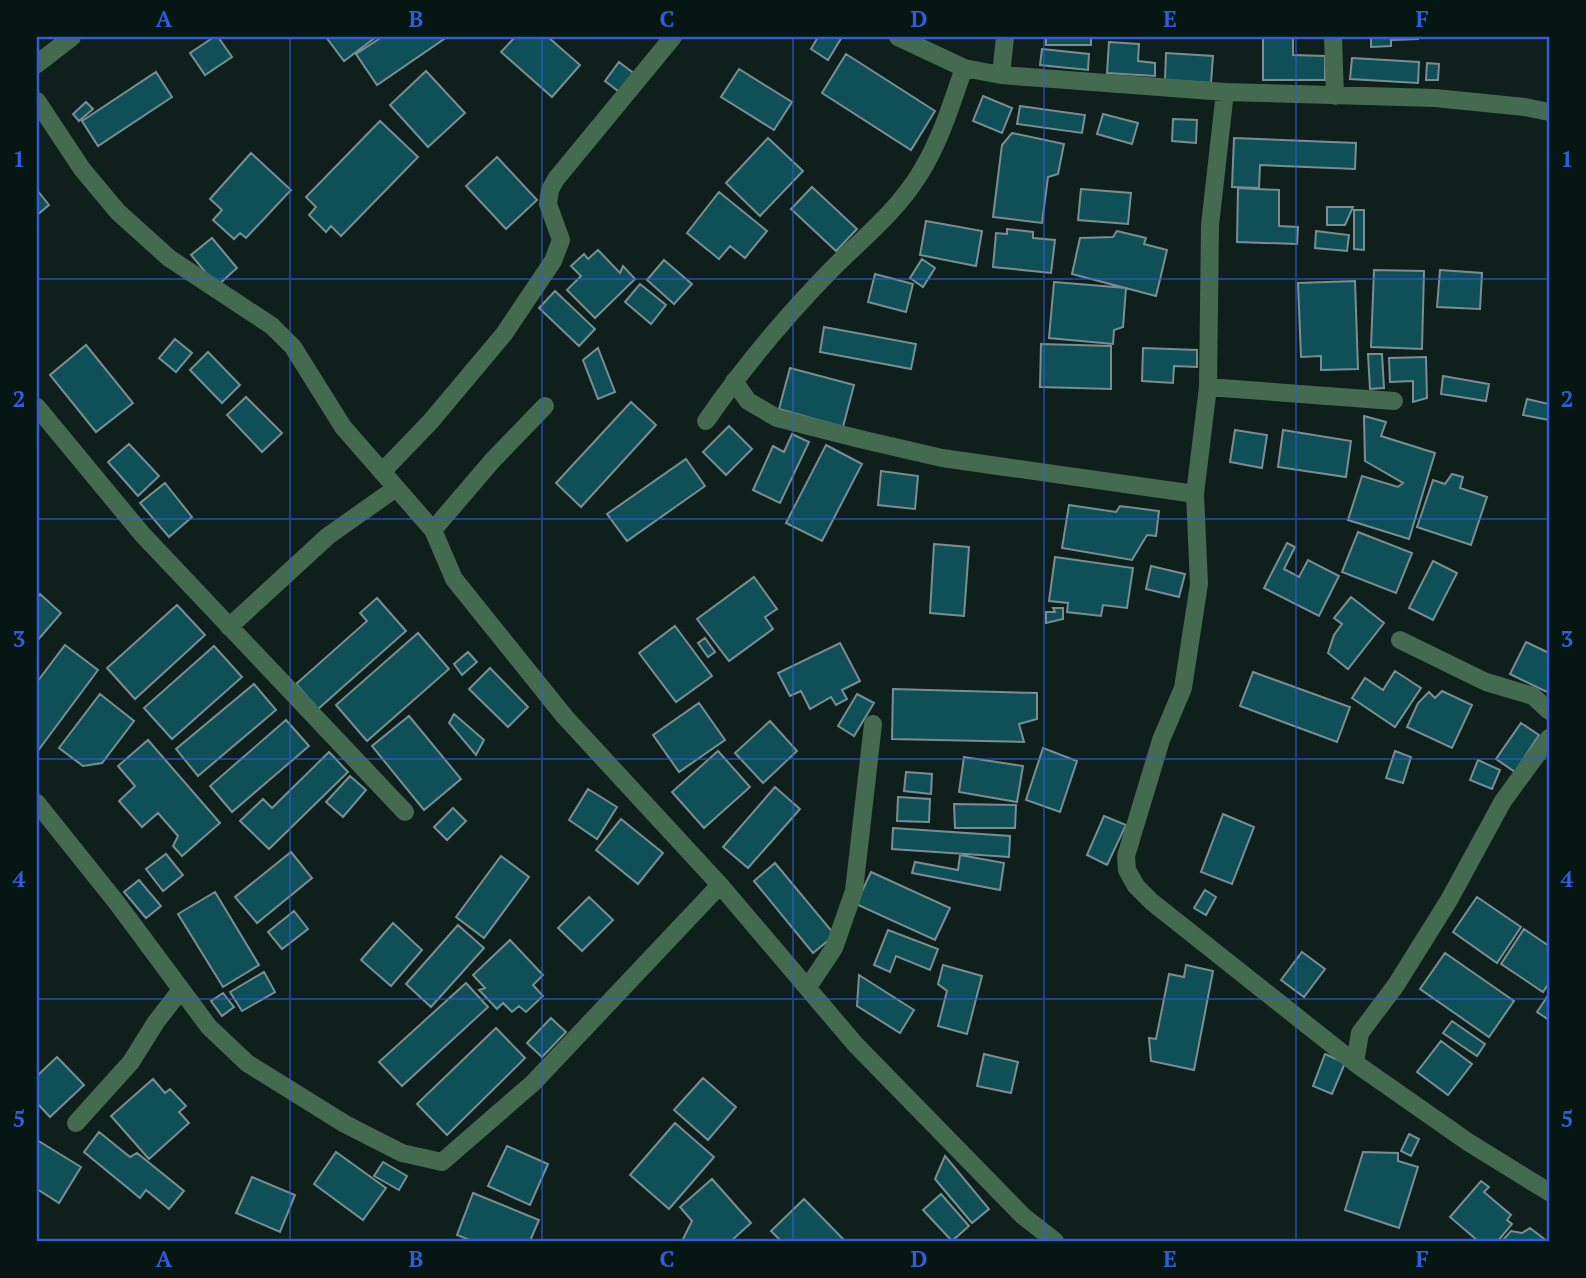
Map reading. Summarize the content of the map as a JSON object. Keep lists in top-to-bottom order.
{
  "grid": {
    "columns": [
      "A",
      "B",
      "C",
      "D",
      "E",
      "F"
    ],
    "rows": [
      "1",
      "2",
      "3",
      "4",
      "5"
    ]
  }
}
